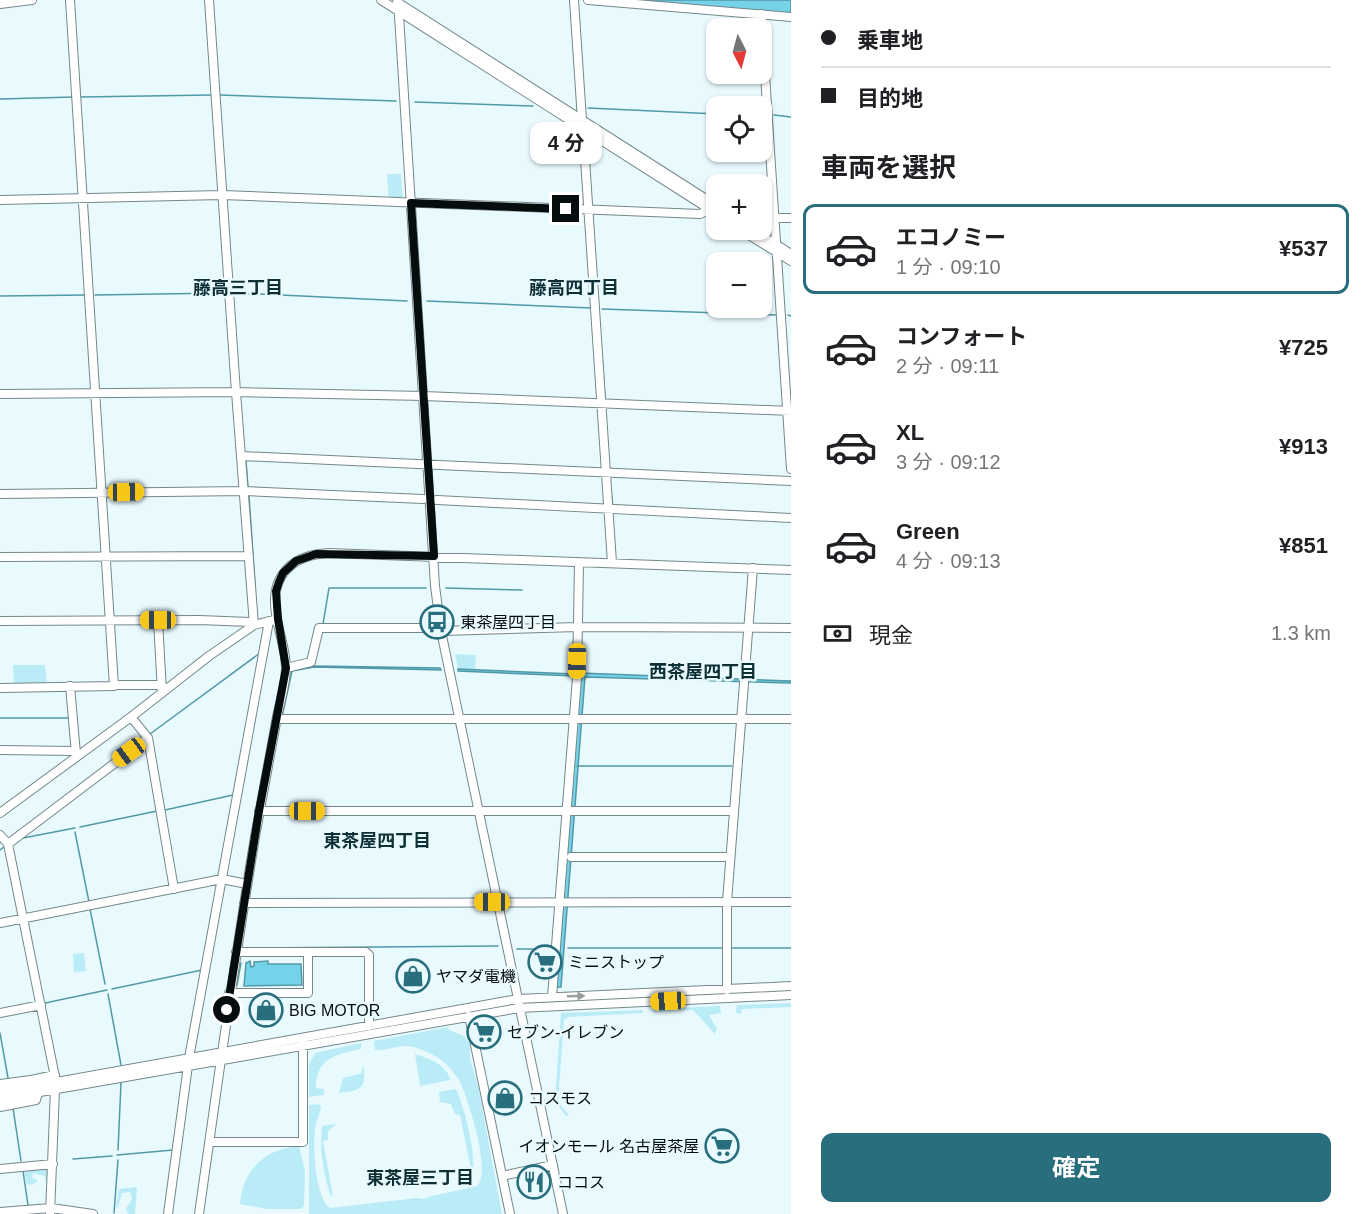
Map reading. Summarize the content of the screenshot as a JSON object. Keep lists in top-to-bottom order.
{
  "districts": [
    "藤高三丁目",
    "藤高四丁目",
    "西茶屋四丁目",
    "東茶屋四丁目",
    "東茶屋三丁目"
  ],
  "places": {
    "bus stop": ["東茶屋四丁目"],
    "supermarket": ["ミニストップ", "セブン-イレブン", "イオンモール 名古屋茶屋"],
    "shop": ["ヤマダ電機", "BIG MOTOR", "コスモス"],
    "restaurant": ["ココス"]
  },
  "north": "bottom",
  "page": {
    "banner": ["乗車地", "目的地"],
    "map_buttons": ["+", "−"],
    "bubble": "4 分",
    "heading": "車両を選択",
    "list": [
      {
        "name": "エコノミー",
        "note": "1 分 · 09:10",
        "value": "¥537"
      },
      {
        "name": "コンフォート",
        "note": "2 分 · 09:11",
        "value": "¥725"
      },
      {
        "name": "XL",
        "note": "3 分 · 09:12",
        "value": "¥913"
      },
      {
        "name": "Green",
        "note": "4 分 · 09:13",
        "value": "¥851"
      }
    ],
    "pay": ["現金", "1.3 km"],
    "buttons": "確定"
  }
}
